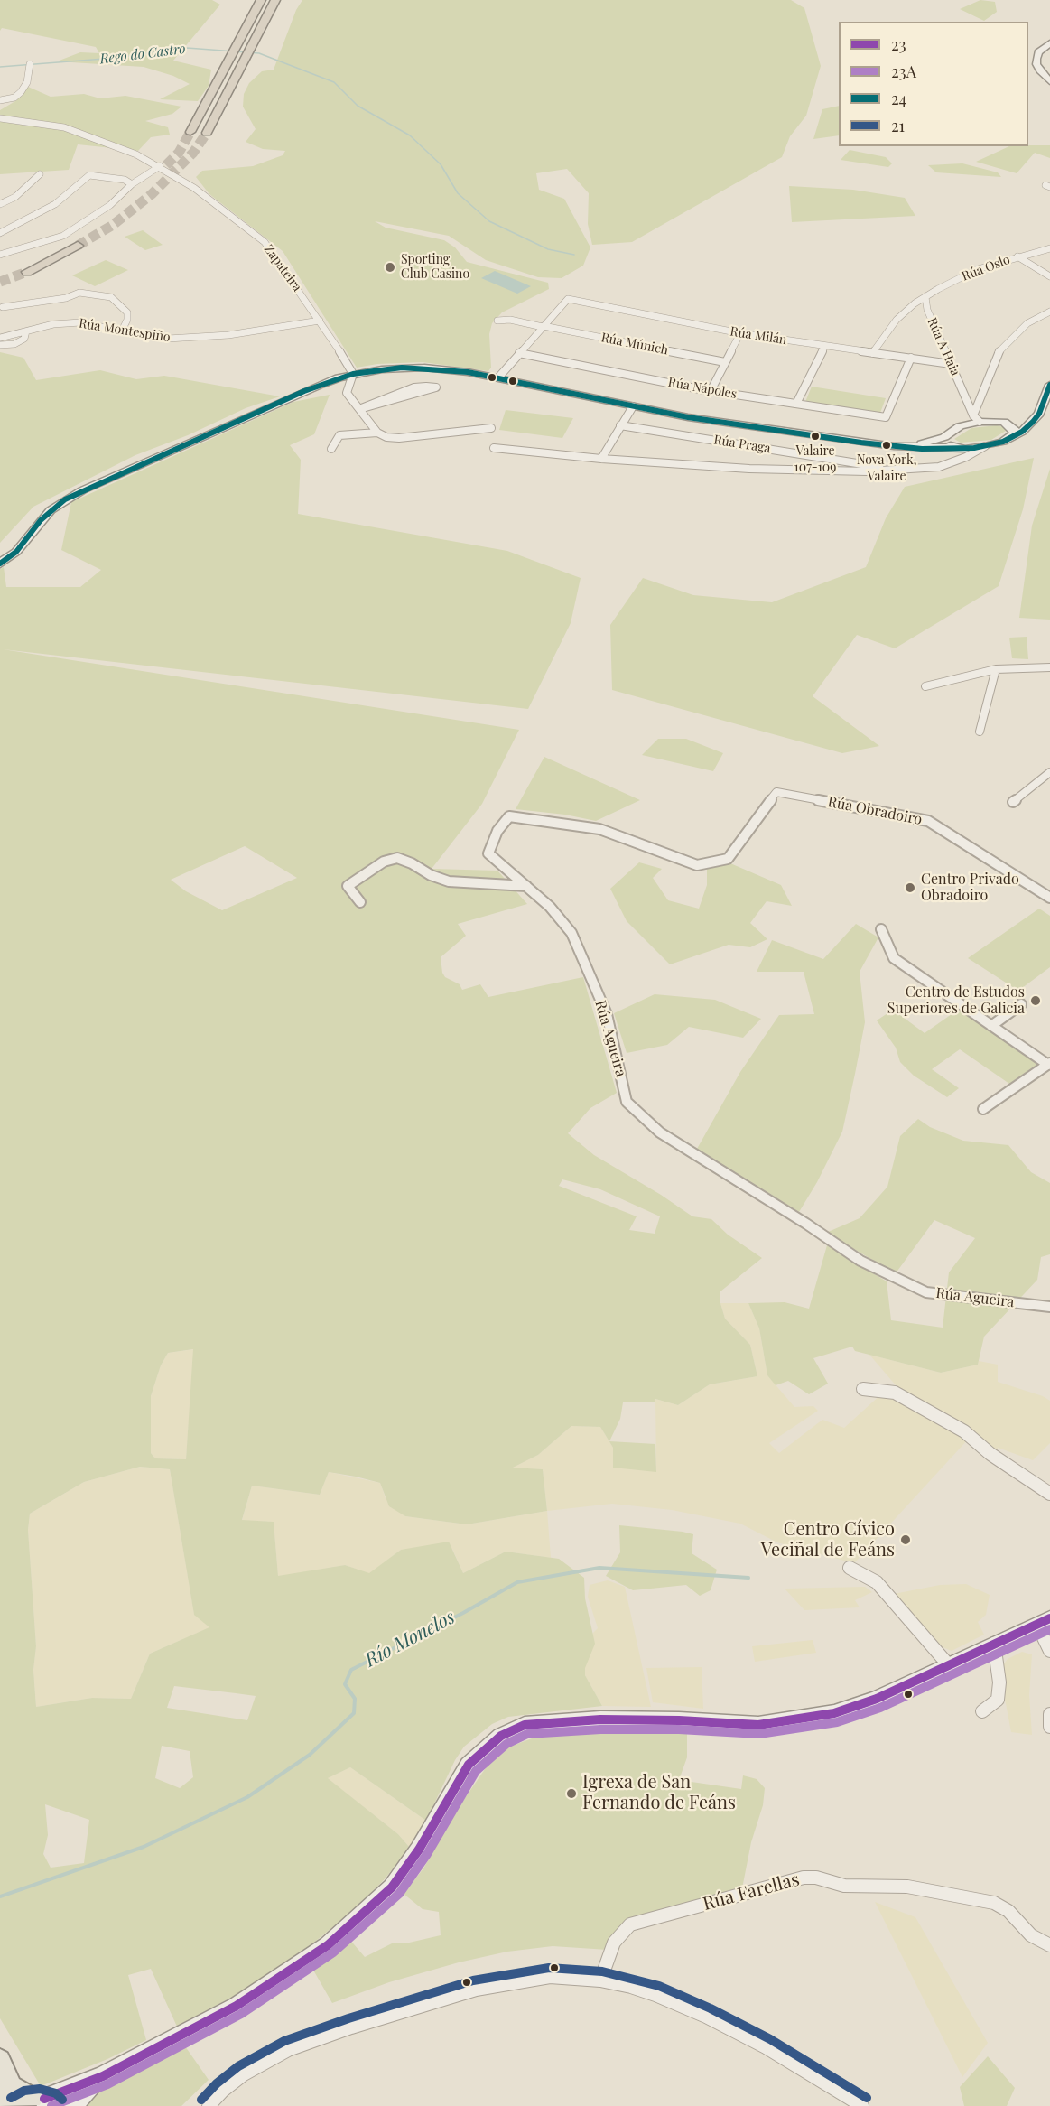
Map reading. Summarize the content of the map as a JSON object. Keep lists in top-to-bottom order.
{
  "streets": {
    "street": [
      "Zapateira",
      "Rúa Oslo",
      "Rúa Montespiño",
      "Rúa Milán",
      "Rúa Múnich",
      "Rúa A Haia",
      "Rúa Nápoles",
      "Rúa Praga",
      "Rúa Obradoiro",
      "Rúa Agueira",
      "Rúa Farellas"
    ]
  },
  "crossings": [
    ["Zapateira", "Rúa Montespiño"],
    ["Rúa Oslo", "Rúa Milán"],
    ["Rúa Oslo", "Rúa A Haia"],
    ["Rúa Milán", "Rúa Múnich"],
    ["Rúa Milán", "Rúa A Haia"],
    ["Rúa Milán", "Rúa Nápoles"],
    ["Rúa Obradoiro", "Rúa Agueira"]
  ],
  "water": ["Rego do Castro", "Río Monelos"],
  "places": [
    "Sporting Club Casino",
    "Valaire 107-109",
    "Nova York, Valaire",
    "Centro Privado Obradoiro",
    "Centro de Estudos Superiores de Galicia",
    "Centro Cívico Veciñal de Feáns",
    "Igrexa de San Fernando de Feáns"
  ],
  "lines": [
    "transit line 24",
    "transit line 23",
    "transit line 23A",
    "transit line 21"
  ],
  "legend": [
    "23",
    "23A",
    "24",
    "21"
  ]
}
